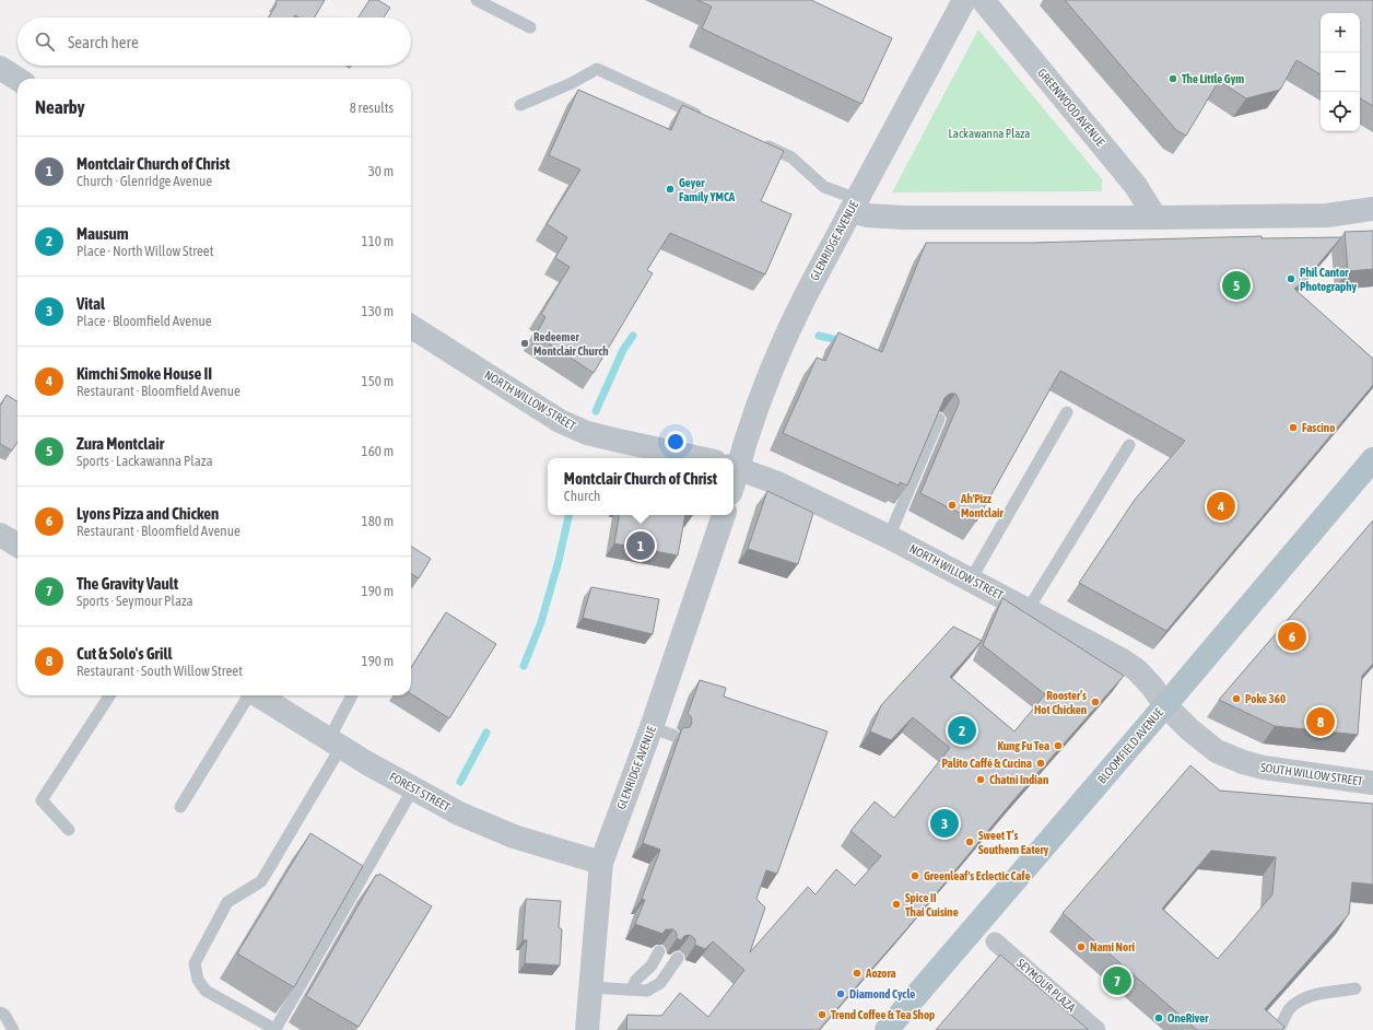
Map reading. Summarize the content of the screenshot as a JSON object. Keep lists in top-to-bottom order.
{
  "streets": {
    "main road": ["BLOOMFIELD AVENUE"],
    "street": [
      "GREENWOOD AVENUE",
      "GLENRIDGE AVENUE",
      "NORTH WILLOW STREET",
      "SOUTH WILLOW STREET",
      "FOREST STREET",
      "SEYMOUR PLAZA"
    ]
  },
  "crossings": [
    ["GLENRIDGE AVENUE", "NORTH WILLOW STREET"],
    ["GLENRIDGE AVENUE", "FOREST STREET"],
    ["NORTH WILLOW STREET", "BLOOMFIELD AVENUE"],
    ["NORTH WILLOW STREET", "SOUTH WILLOW STREET"],
    ["BLOOMFIELD AVENUE", "SOUTH WILLOW STREET"]
  ],
  "parks": ["Lackawanna Plaza"],
  "places": [
    "The Little Gym",
    "Geyer Family YMCA",
    "Phil Cantor Photography",
    "Redeemer Montclair Church",
    "Fascino",
    "Ah'Pizz Montclair",
    "Poke 360",
    "Rooster’s Hot Chicken",
    "Kung Fu Tea",
    "Palito Caffé & Cucina",
    "Chatni Indian",
    "Sweet T’s Southern Eatery",
    "Greenleaf's Eclectic Cafe",
    "Spice II Thai Cuisine",
    "Nami Nori",
    "Aozora",
    "Diamond Cycle",
    "Trend Coffee & Tea Shop",
    "OneRiver"
  ],
  "page": {
    "map_buttons": ["+", "−"],
    "search": "Search here",
    "heading": ["Nearby", "8 results"],
    "list": [
      {
        "mark": "1",
        "name": "Montclair Church of Christ",
        "note": "Church · Glenridge Avenue",
        "value": "30 m"
      },
      {
        "mark": "2",
        "name": "Mausum",
        "note": "Place · North Willow Street",
        "value": "110 m"
      },
      {
        "mark": "3",
        "name": "Vital",
        "note": "Place · Bloomfield Avenue",
        "value": "130 m"
      },
      {
        "mark": "4",
        "name": "Kimchi Smoke House II",
        "note": "Restaurant · Bloomfield Avenue",
        "value": "150 m"
      },
      {
        "mark": "5",
        "name": "Zura Montclair",
        "note": "Sports · Lackawanna Plaza",
        "value": "160 m"
      },
      {
        "mark": "6",
        "name": "Lyons Pizza and Chicken",
        "note": "Restaurant · Bloomfield Avenue",
        "value": "180 m"
      },
      {
        "mark": "7",
        "name": "The Gravity Vault",
        "note": "Sports · Seymour Plaza",
        "value": "190 m"
      },
      {
        "mark": "8",
        "name": "Cut & Solo's Grill",
        "note": "Restaurant · South Willow Street",
        "value": "190 m"
      }
    ],
    "pins": [
      "5",
      "4",
      "1",
      "6",
      "8",
      "2",
      "3",
      "7"
    ],
    "popup": ["Montclair Church of Christ", "Church"]
  }
}
